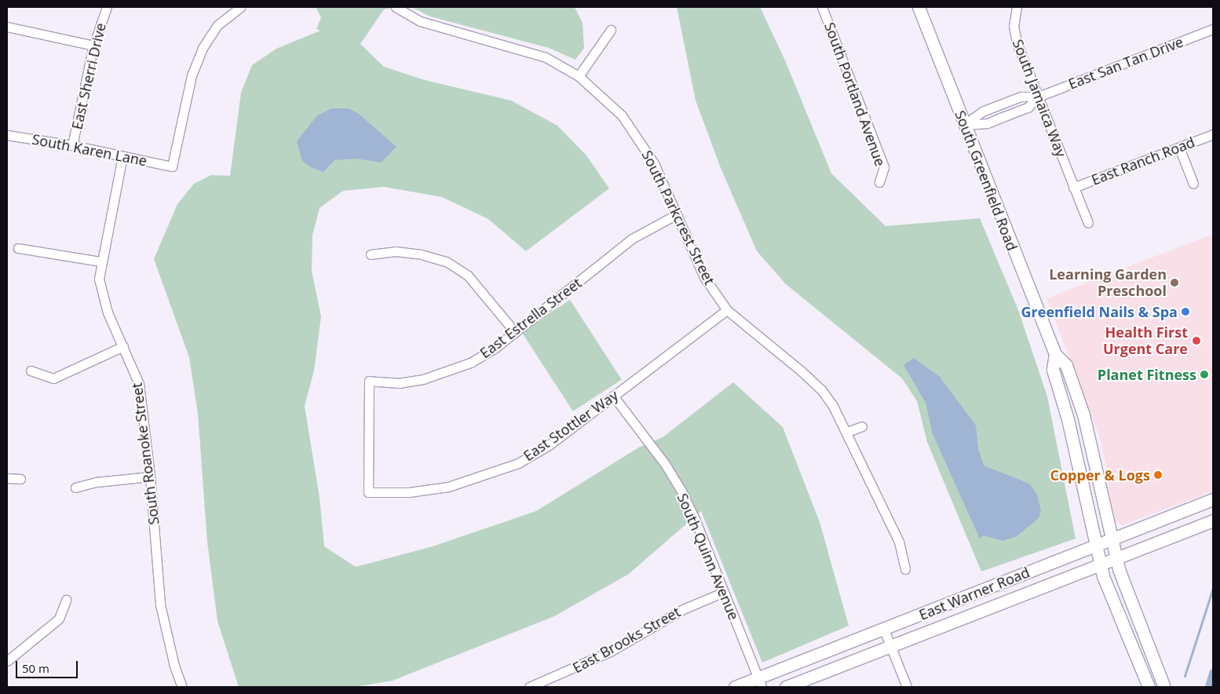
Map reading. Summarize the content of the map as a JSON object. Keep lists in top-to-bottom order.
{
  "streets": {
    "main road": ["South Greenfield Road", "East Warner Road"],
    "street": [
      "East San Tan Drive",
      "East Sherri Drive",
      "South Portland Avenue",
      "South Jamaica Way",
      "South Karen Lane",
      "East Ranch Road",
      "South Parkcrest Street",
      "East Estrella Street",
      "East Stottler Way",
      "South Roanoke Street",
      "South Quinn Avenue",
      "East Brooks Street"
    ]
  },
  "crossings": [
    ["East San Tan Drive", "South Jamaica Way"],
    ["East San Tan Drive", "South Greenfield Road"],
    ["East Sherri Drive", "South Karen Lane"],
    ["South Jamaica Way", "East Ranch Road"],
    ["South Karen Lane", "South Roanoke Street"],
    ["South Greenfield Road", "East Warner Road"],
    ["South Parkcrest Street", "East Estrella Street"],
    ["South Parkcrest Street", "East Stottler Way"],
    ["East Estrella Street", "East Stottler Way"],
    ["East Stottler Way", "South Quinn Avenue"],
    ["South Quinn Avenue", "East Warner Road"],
    ["South Quinn Avenue", "East Brooks Street"]
  ],
  "places": [
    "Learning Garden Preschool",
    "Greenfield Nails & Spa",
    "Health First Urgent Care",
    "Planet Fitness",
    "Copper & Logs"
  ],
  "scale_bar": "50 m"
}
